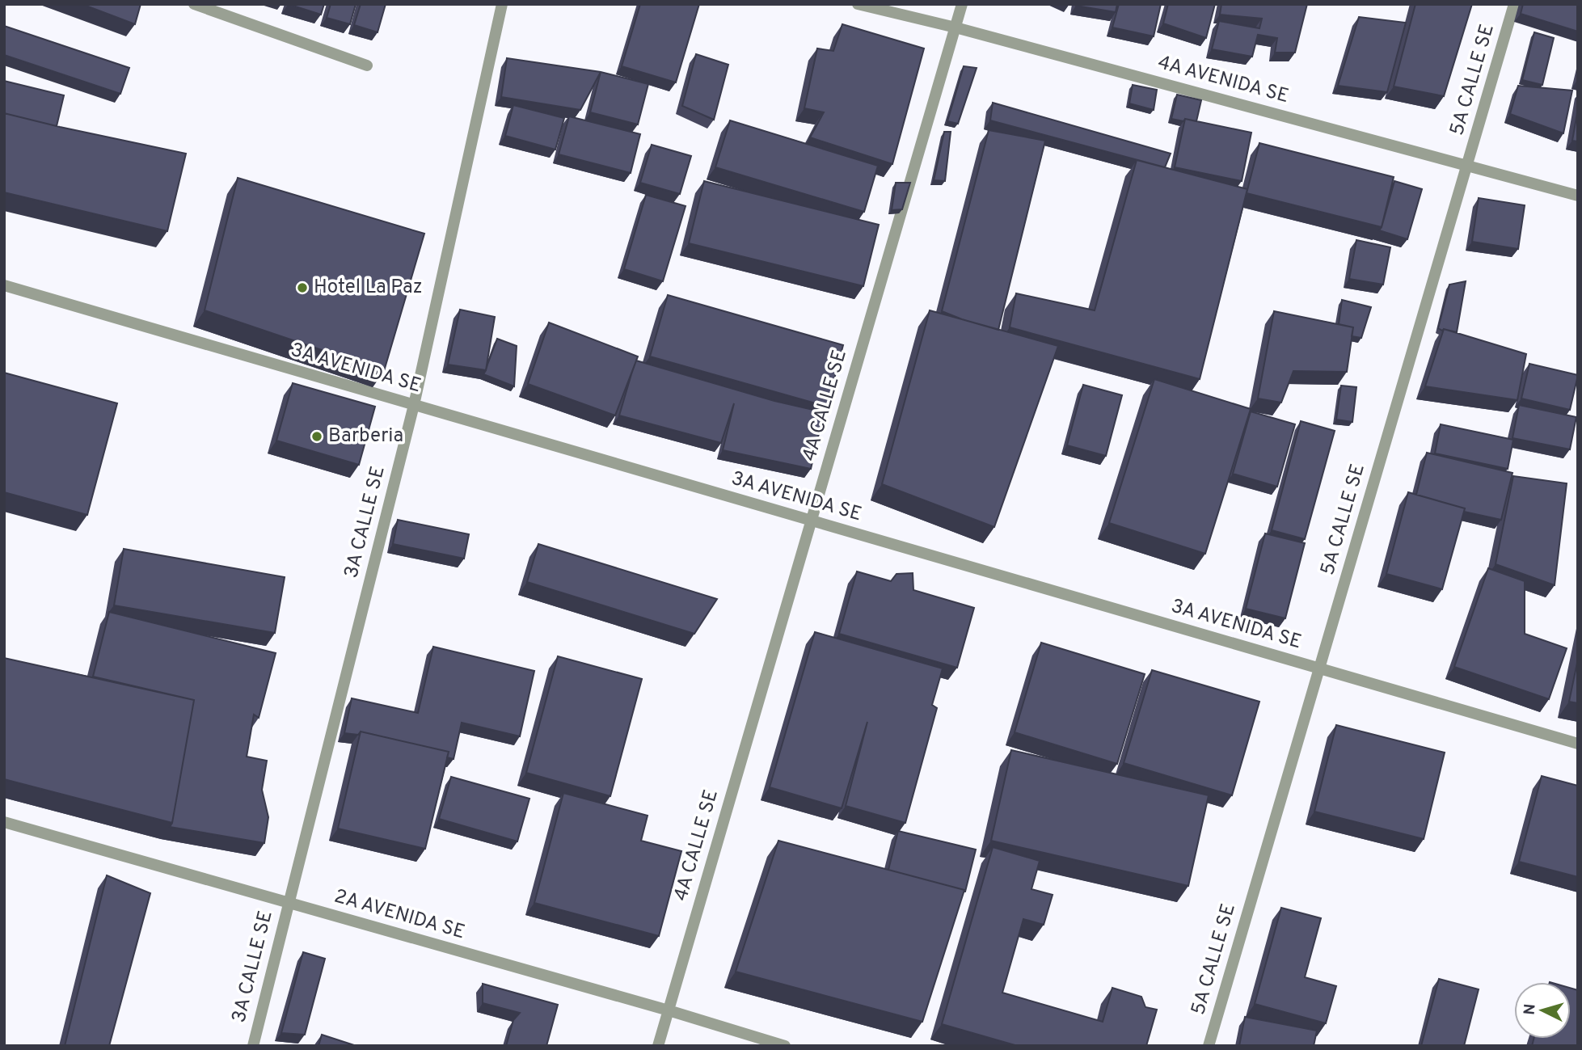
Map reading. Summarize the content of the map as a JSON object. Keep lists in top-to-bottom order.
{
  "streets": {
    "street": [
      "4A AVENIDA SE",
      "5A CALLE SE",
      "3A AVENIDA SE",
      "4A CALLE SE",
      "3A CALLE SE",
      "2A AVENIDA SE"
    ]
  },
  "crossings": [
    ["4A AVENIDA SE", "5A CALLE SE"],
    ["4A AVENIDA SE", "4A CALLE SE"],
    ["5A CALLE SE", "3A AVENIDA SE"],
    ["3A AVENIDA SE", "4A CALLE SE"],
    ["3A AVENIDA SE", "3A CALLE SE"],
    ["4A CALLE SE", "2A AVENIDA SE"],
    ["3A CALLE SE", "2A AVENIDA SE"]
  ],
  "places": ["Hotel La Paz", "Barberia"],
  "north": "left"
}
